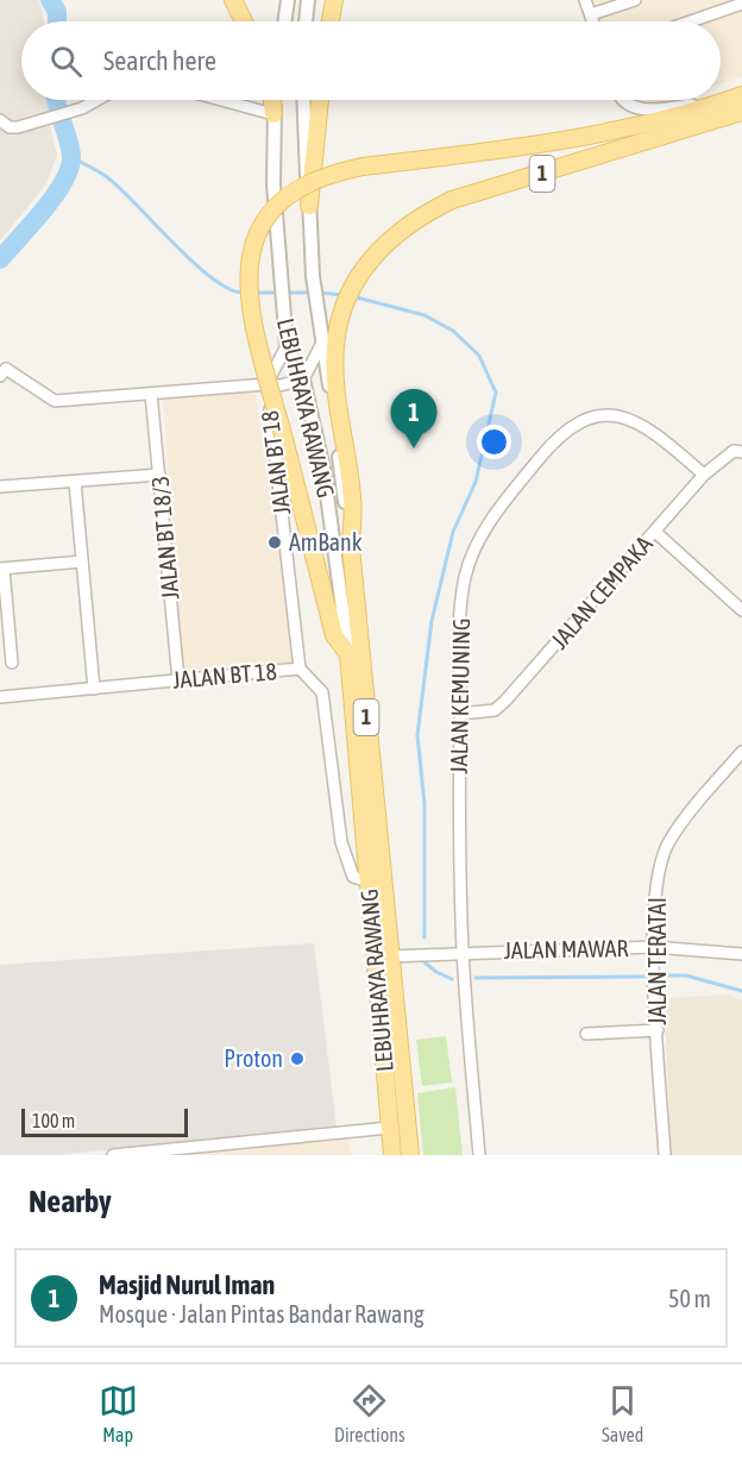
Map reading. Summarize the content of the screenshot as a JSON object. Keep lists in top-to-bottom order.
{
  "streets": {
    "main road": ["1", "LEBUHRAYA RAWANG"],
    "street": [
      "JALAN BT 18",
      "JALAN BT 18/3",
      "JALAN CEMPAKA",
      "JALAN KEMUNING",
      "JALAN MAWAR",
      "JALAN TERATAI"
    ]
  },
  "crossings": [
    ["1", "LEBUHRAYA RAWANG"],
    ["LEBUHRAYA RAWANG", "JALAN BT 18"],
    ["LEBUHRAYA RAWANG", "JALAN MAWAR"],
    ["JALAN BT 18", "JALAN BT 18/3"],
    ["JALAN CEMPAKA", "JALAN KEMUNING"],
    ["JALAN KEMUNING", "JALAN MAWAR"],
    ["JALAN MAWAR", "JALAN TERATAI"]
  ],
  "places": ["AmBank", "Proton"],
  "scale_bar": "100 m",
  "page": {
    "search": "Search here",
    "pins": "1",
    "scale": "100 m",
    "heading": "Nearby",
    "list": [
      {
        "mark": "1",
        "name": "Masjid Nurul Iman",
        "note": "Mosque · Jalan Pintas Bandar Rawang",
        "value": "50 m"
      }
    ],
    "nav": ["Map", "Directions", "Saved"]
  }
}
